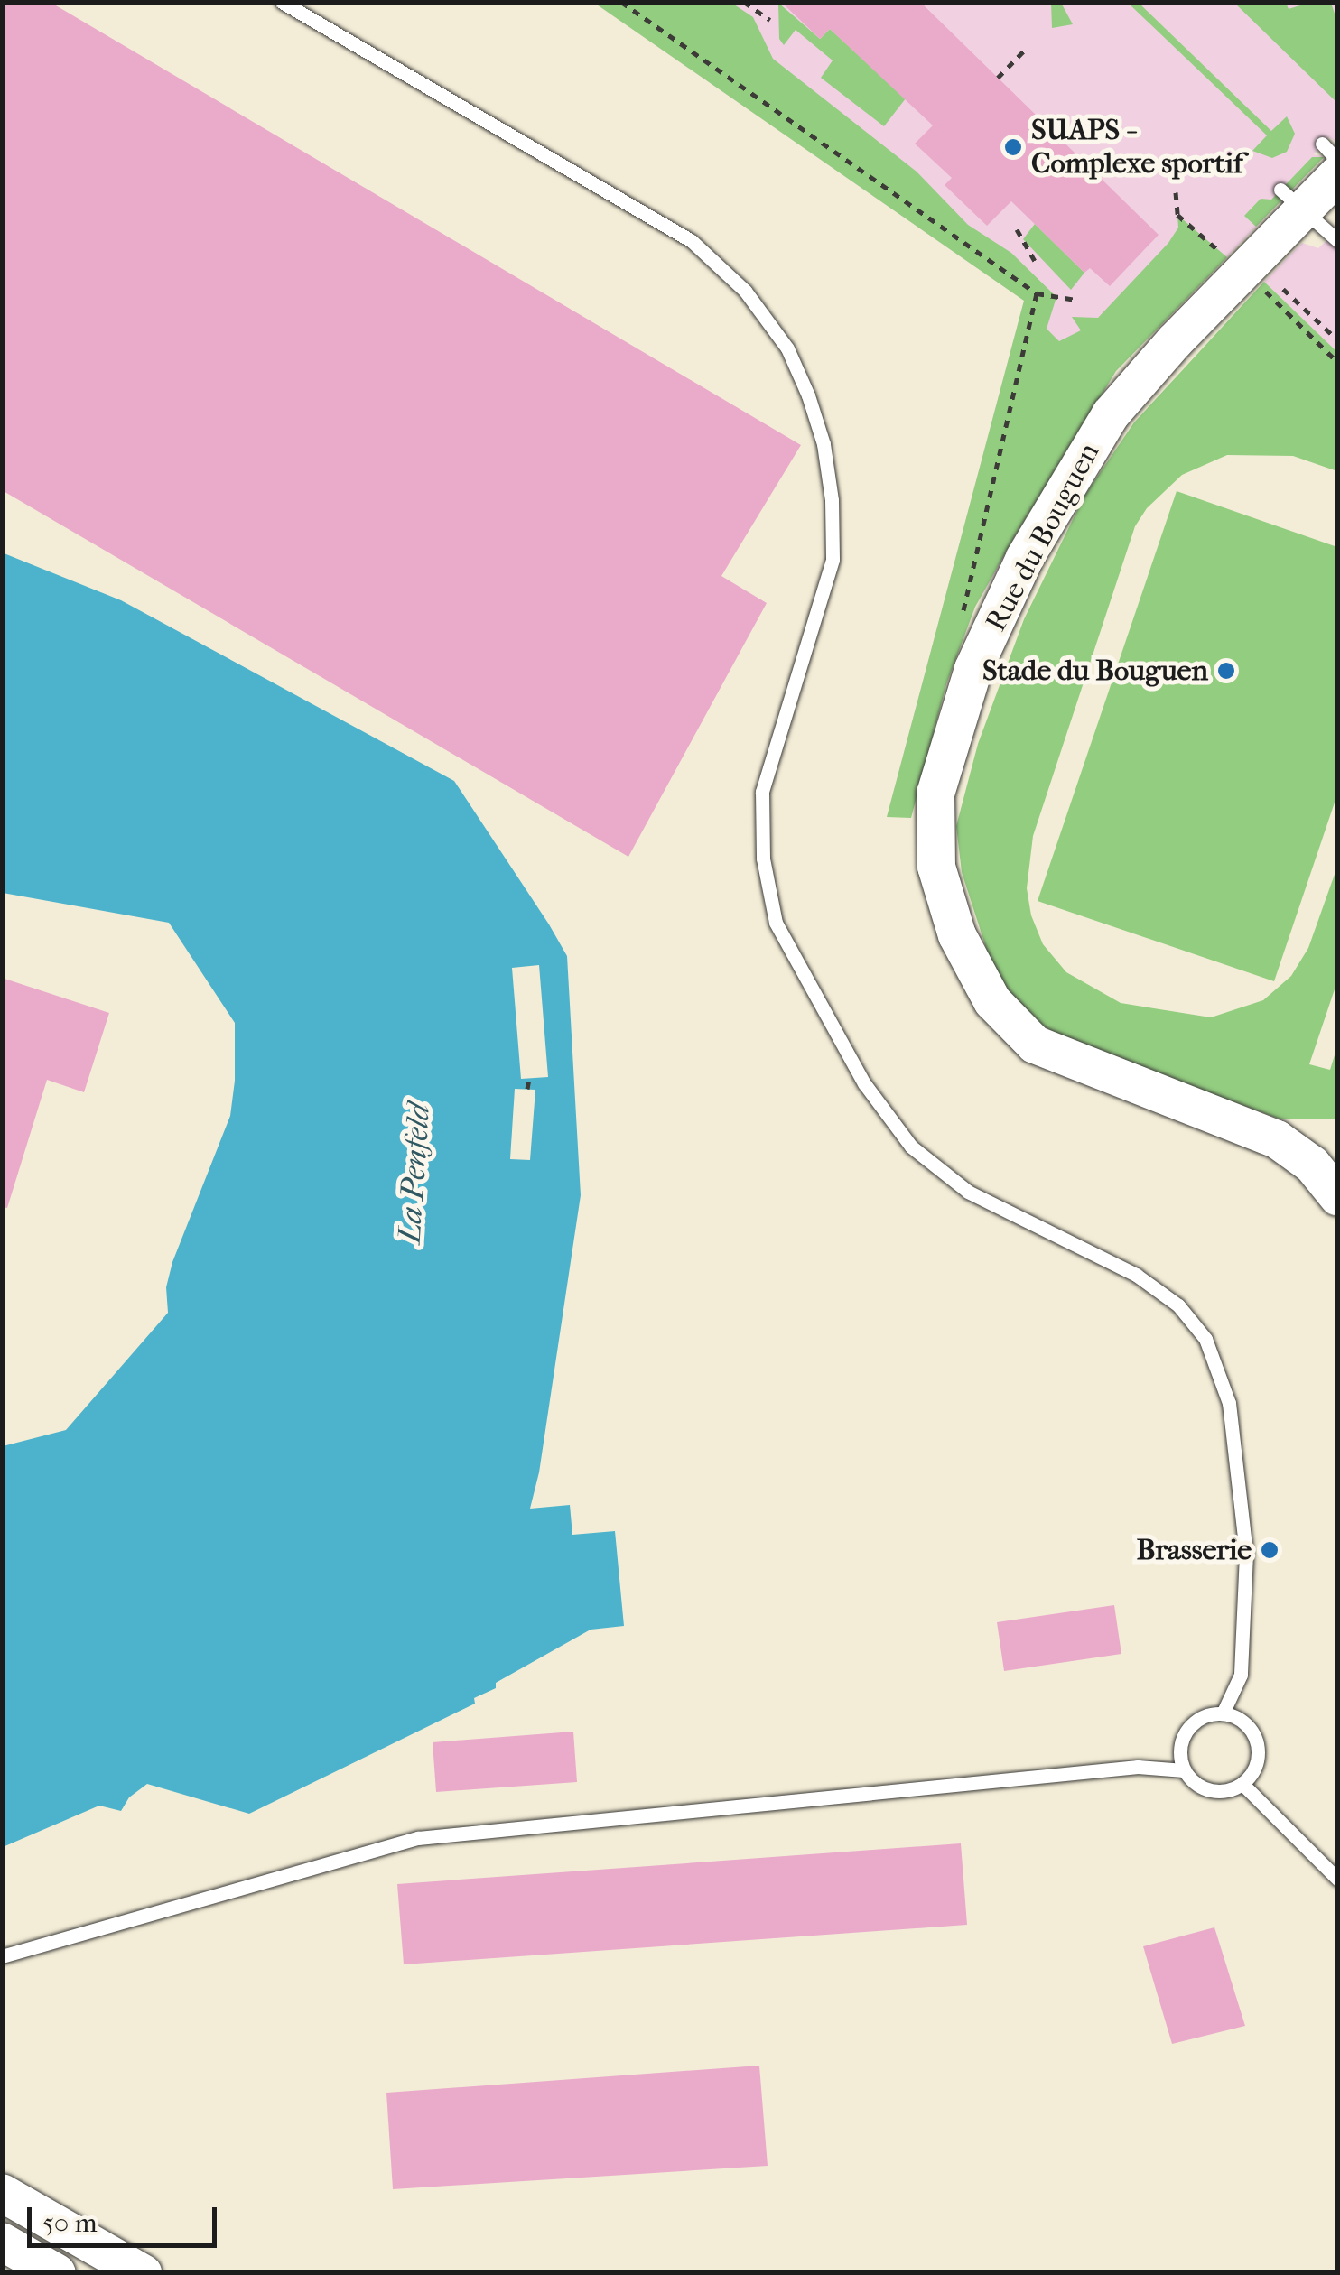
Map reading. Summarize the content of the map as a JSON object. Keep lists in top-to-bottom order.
{
  "streets": {
    "street": ["Rue du Bouguen"]
  },
  "water": ["La Penfeld"],
  "places": ["SUAPS - Complexe sportif", "Stade du Bouguen", "Brasserie"],
  "scale_bar": "50 m"
}
